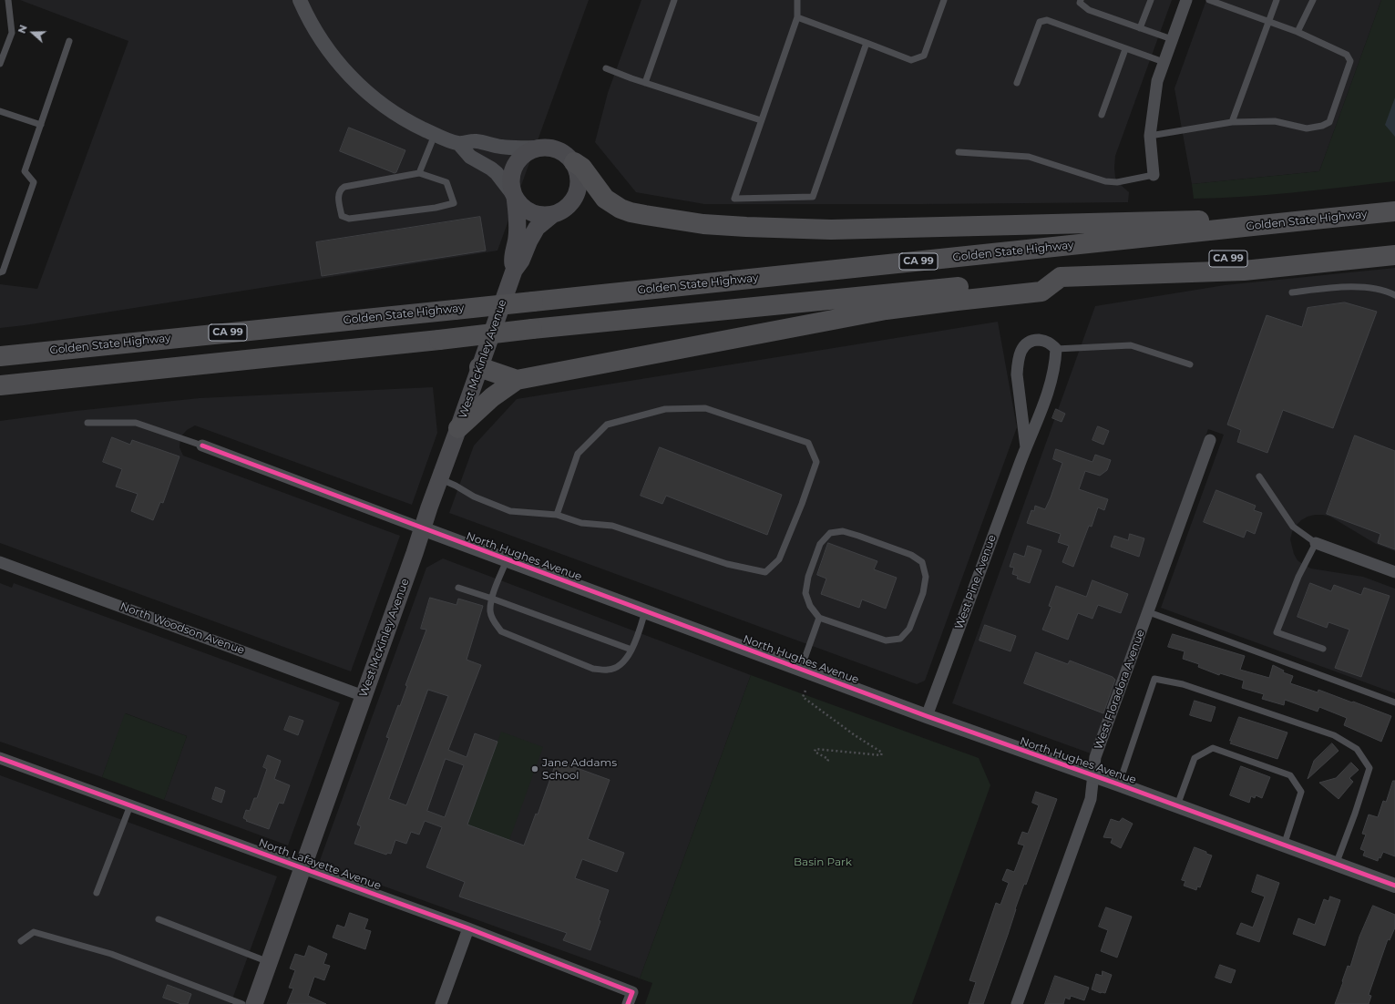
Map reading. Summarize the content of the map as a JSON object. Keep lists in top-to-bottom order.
{
  "streets": {
    "highway": ["Golden State Highway", "CA 99"],
    "main road": ["West McKinley Avenue"],
    "street": [
      "North Hughes Avenue",
      "West Pine Avenue",
      "North Woodson Avenue",
      "West Floradora Avenue",
      "North Lafayette Avenue"
    ]
  },
  "crossings": [
    ["West McKinley Avenue", "North Hughes Avenue"],
    ["West McKinley Avenue", "North Woodson Avenue"],
    ["West McKinley Avenue", "North Lafayette Avenue"],
    ["North Hughes Avenue", "West Pine Avenue"],
    ["North Hughes Avenue", "West Floradora Avenue"]
  ],
  "parks": ["Basin Park"],
  "places": ["Jane Addams School"],
  "north": "left"
}
